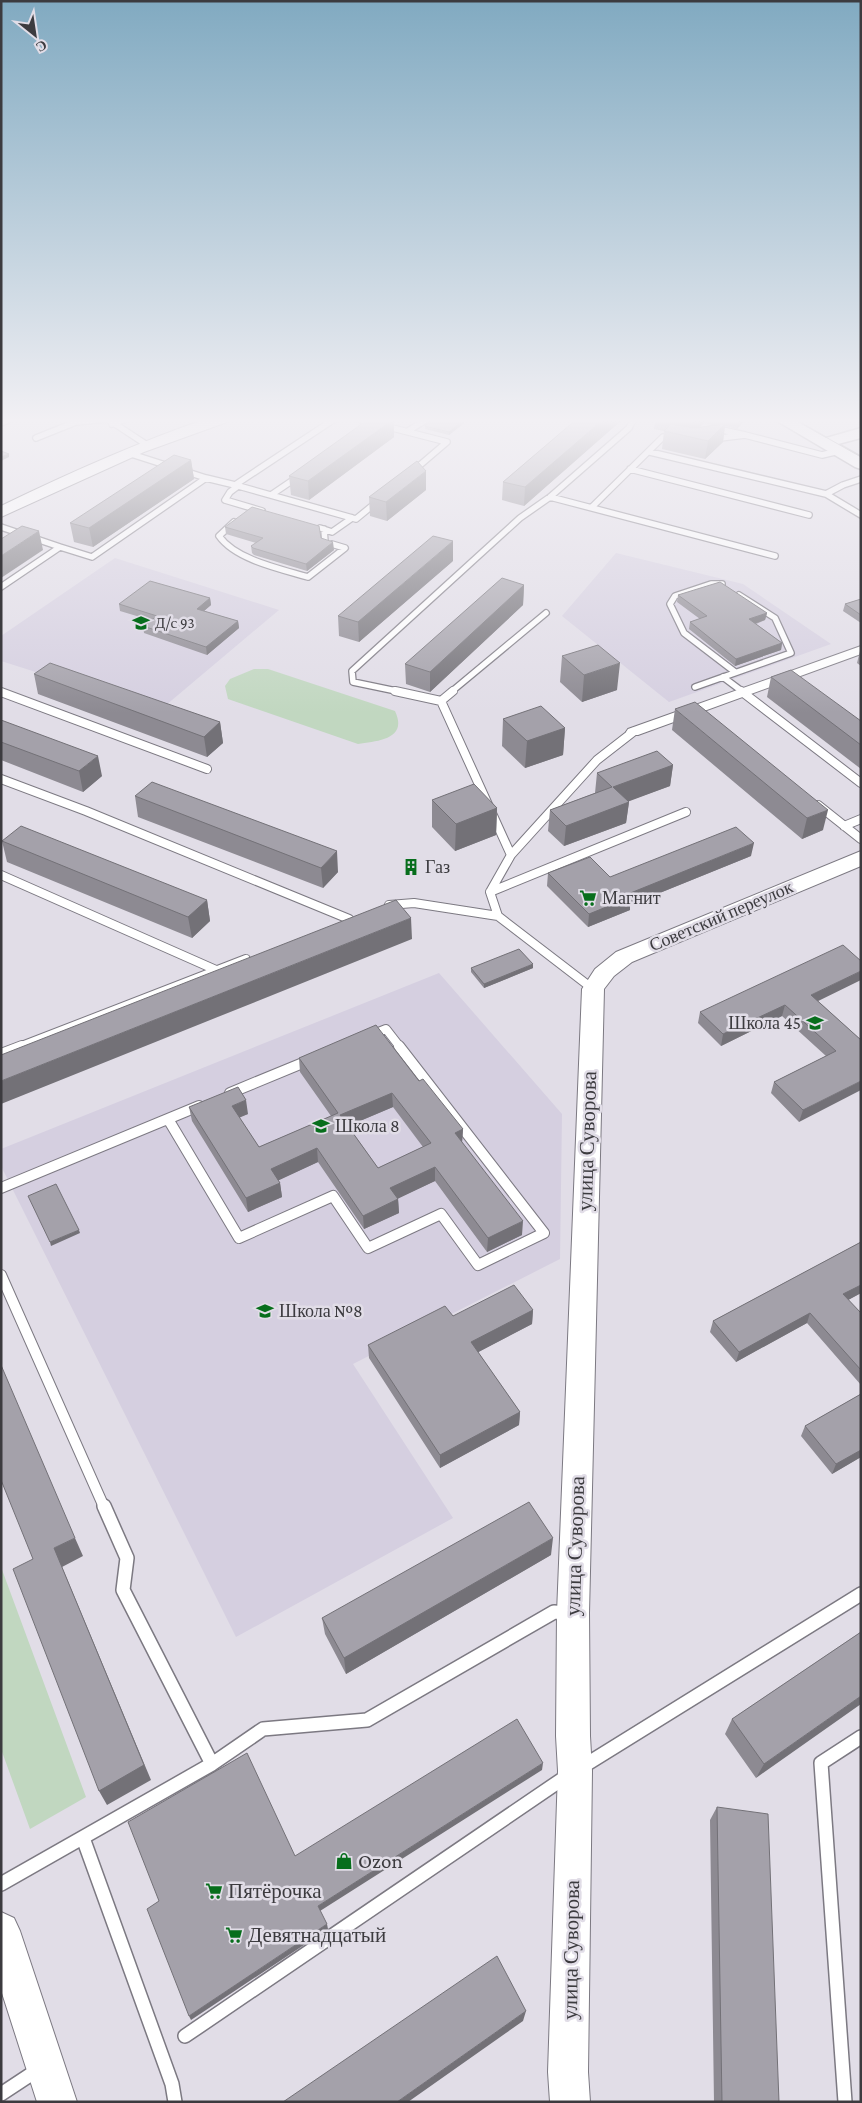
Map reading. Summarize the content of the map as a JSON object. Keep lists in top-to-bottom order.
{
  "streets": {
    "street": ["Советский переулок", "улица Суворова"]
  },
  "crossings": [
    ["Советский переулок", "улица Суворова"]
  ],
  "places": {
    "school or university": [
      "Д/с 93",
      "Школа 45",
      "Школа 8",
      "Школа №8"
    ],
    "building": ["Газ"],
    "supermarket": ["Магнит", "Пятёрочка", "Девятнадцатый"],
    "shop": ["Ozon"]
  },
  "north": "bottom right"
}
